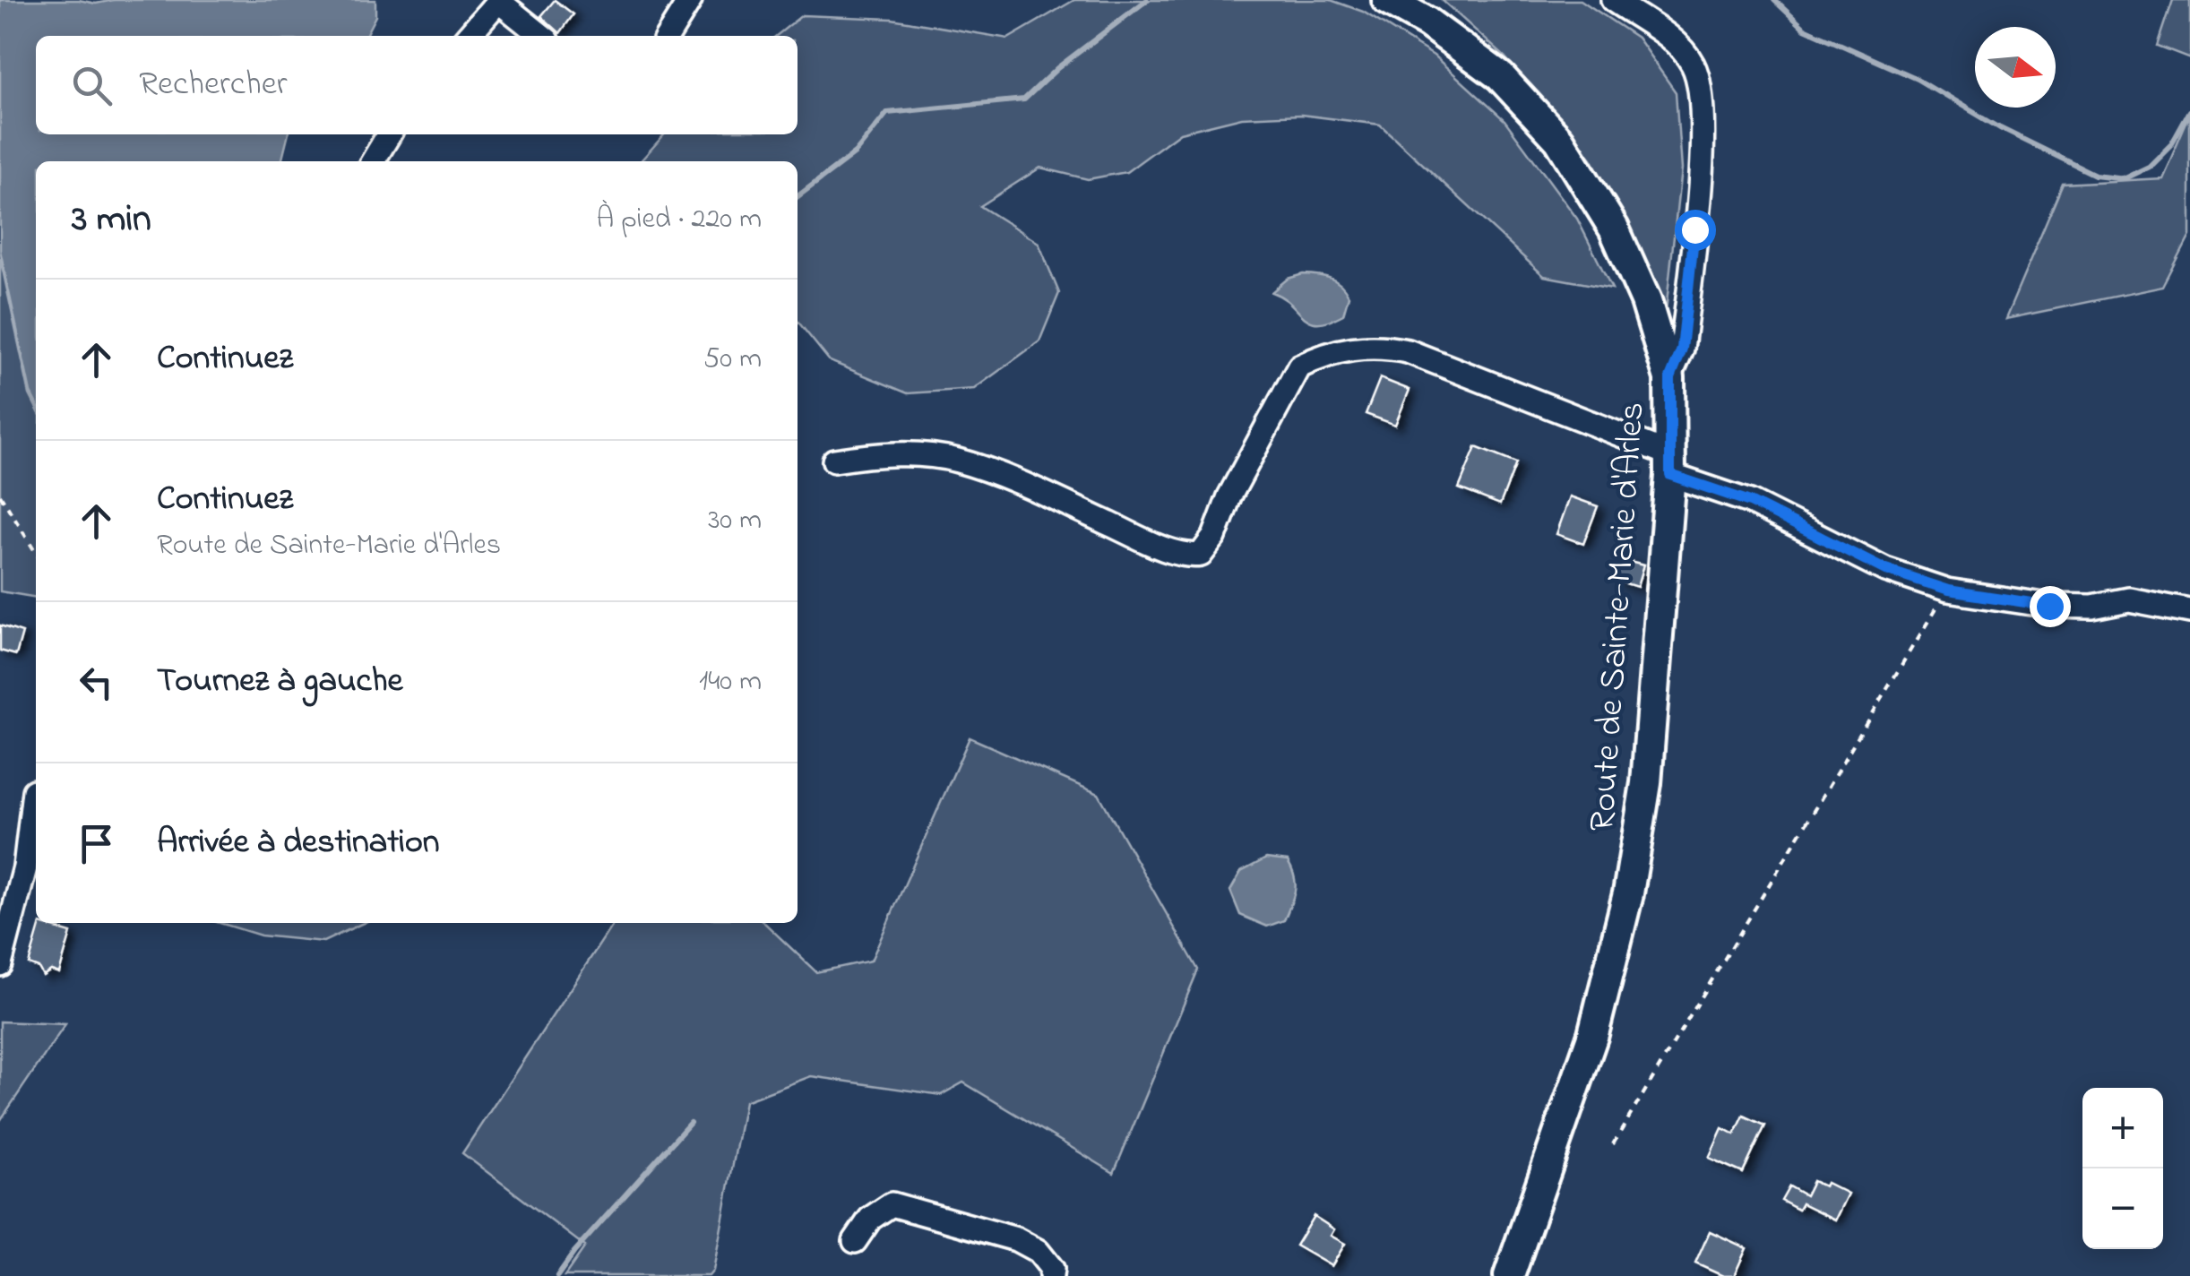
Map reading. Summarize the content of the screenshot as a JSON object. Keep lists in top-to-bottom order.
{
  "streets": {
    "main road": ["Route de Sainte-Marie d'Arles"]
  },
  "north": "right",
  "page": {
    "search": "Rechercher",
    "heading": ["3 min", "À pied · 220 m"],
    "list": [
      ["Continuez", "50 m"],
      ["Continuez", "Route de Sainte-Marie d'Arles", "30 m"],
      ["Tournez à gauche", "140 m"],
      "Arrivée à destination"
    ],
    "map_buttons": ["+", "−"]
  }
}
